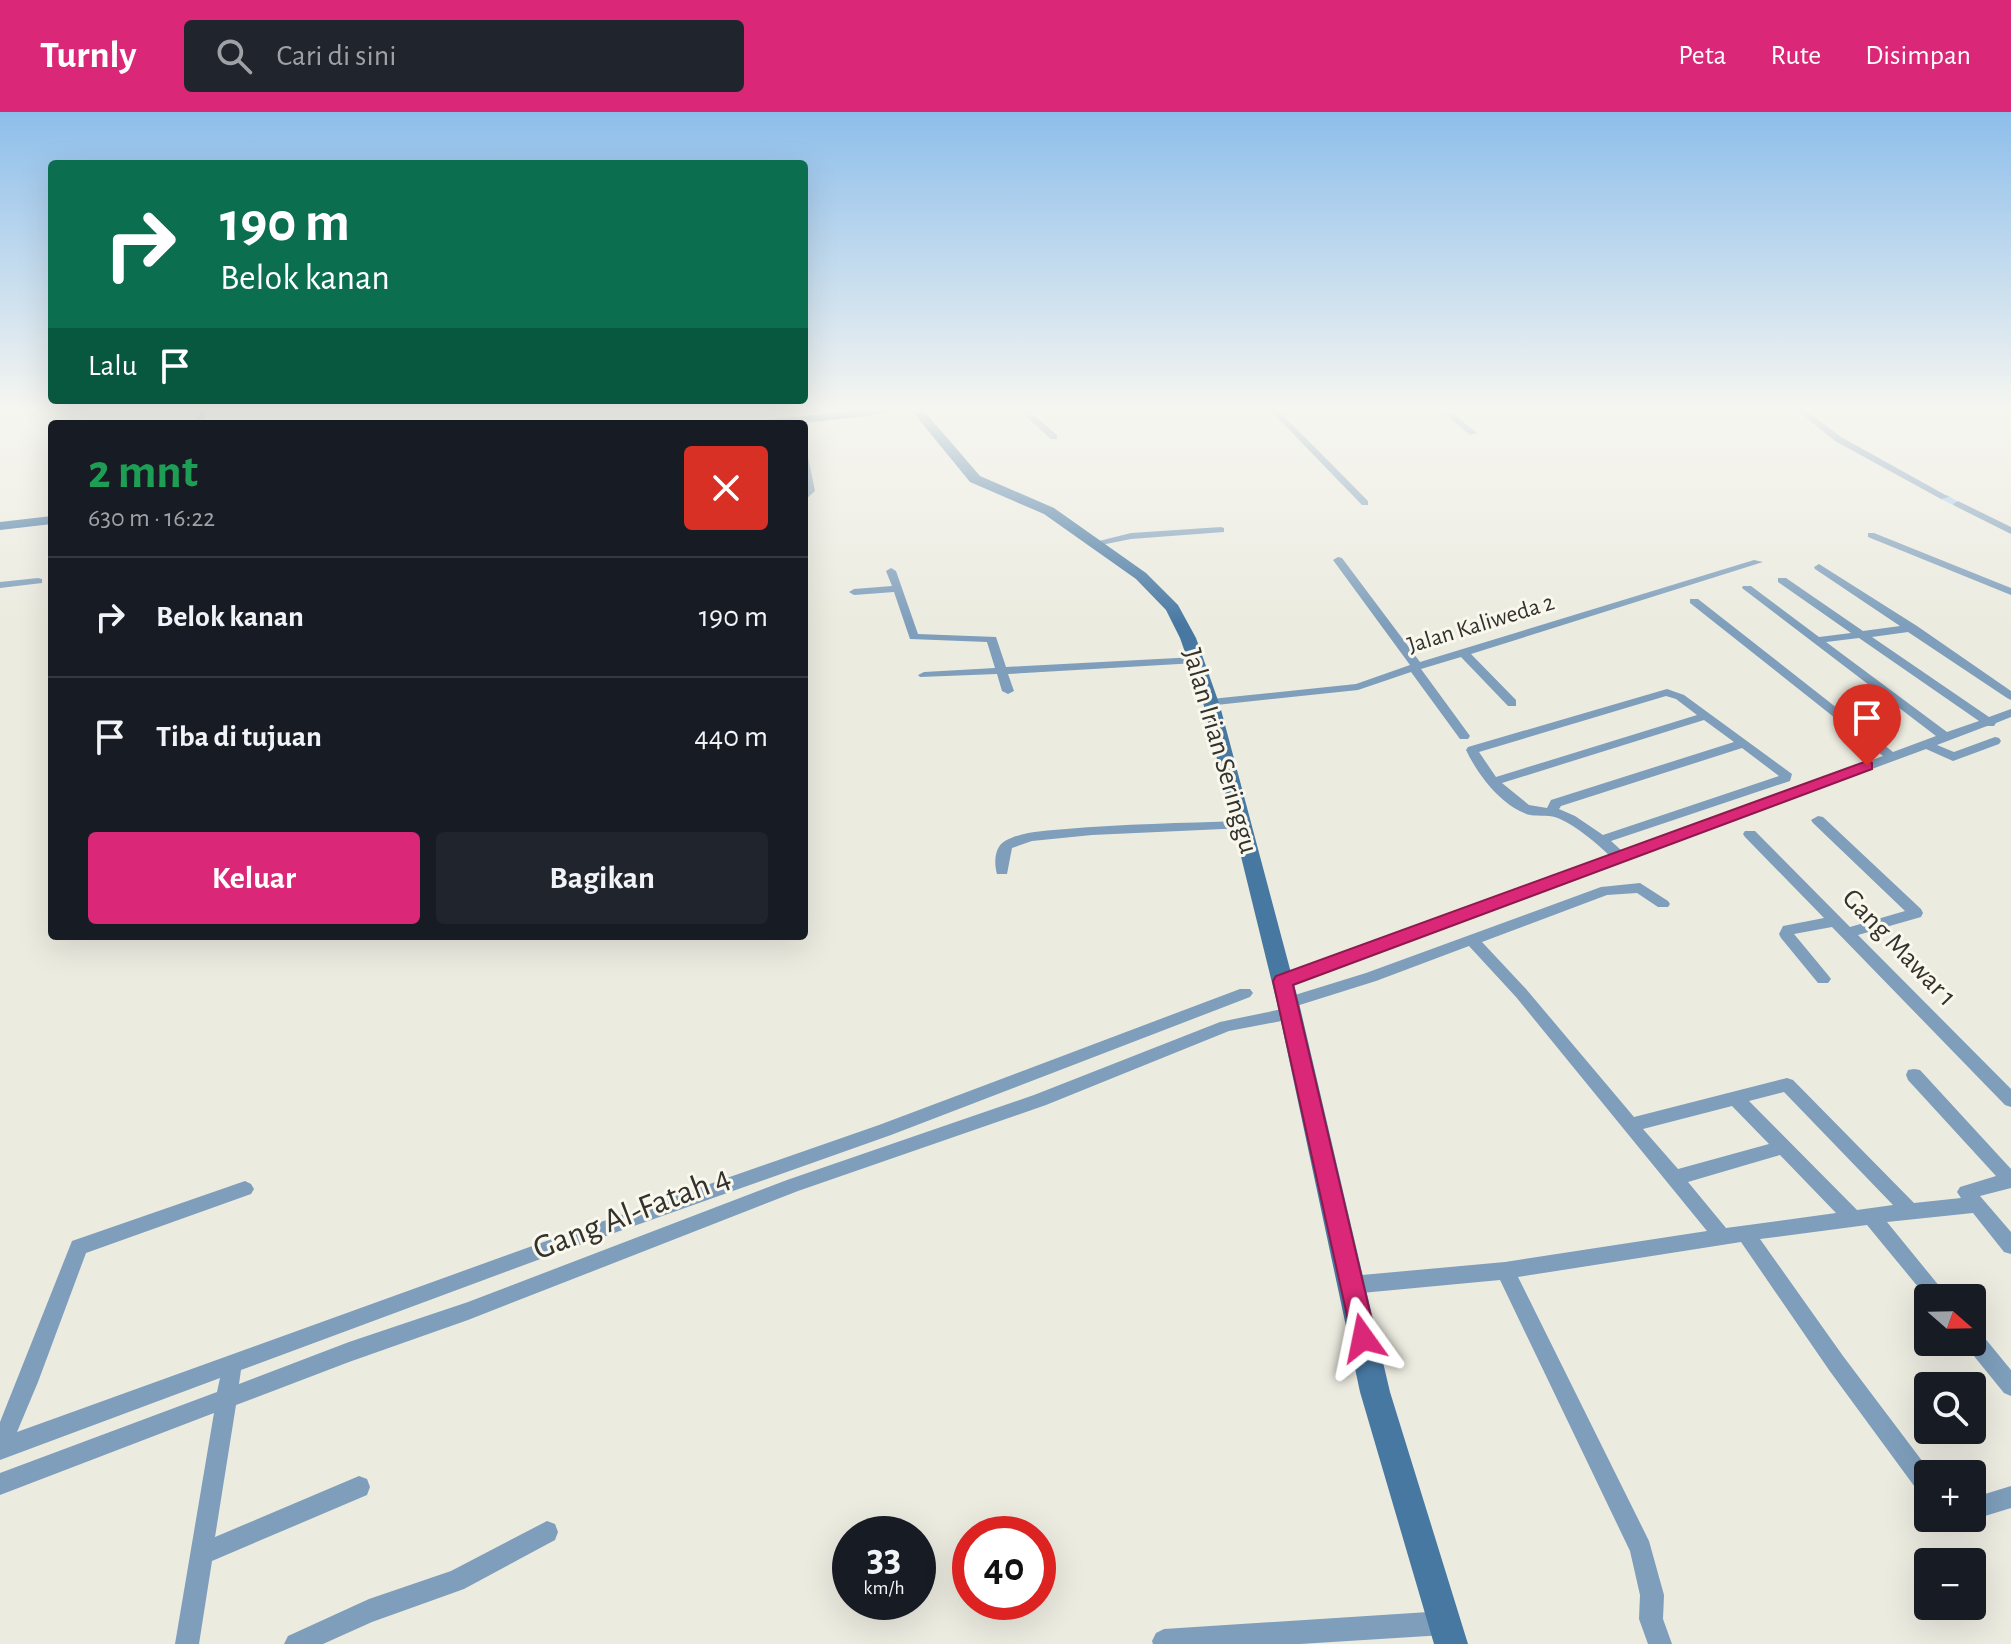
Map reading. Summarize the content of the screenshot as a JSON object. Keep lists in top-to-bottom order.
{
  "streets": {
    "street": [
      "Jalan Kaliweda 2",
      "Jalan Irian Seringgu",
      "Gang Mawar 1",
      "Gang Al-Fatah 4"
    ]
  },
  "crossings": [
    ["Jalan Kaliweda 2", "Jalan Irian Seringgu"],
    ["Jalan Irian Seringgu", "Gang Al-Fatah 4"]
  ],
  "north": "right",
  "page": {
    "header": "Turnly",
    "search": "Cari di sini",
    "nav": ["Peta", "Rute", "Disimpan"],
    "turn": ["190 m", "Belok kanan"],
    "then": "Lalu",
    "heading": ["2 mnt", "630 m · 16:22"],
    "list": [
      {
        "name": "Belok kanan",
        "value": "190 m"
      },
      {
        "name": "Tiba di tujuan",
        "value": "440 m"
      }
    ],
    "buttons": ["Keluar", "Bagikan"],
    "map_buttons": ["+", "−"],
    "speed": "33 km/h",
    "limit": "40"
  }
}
